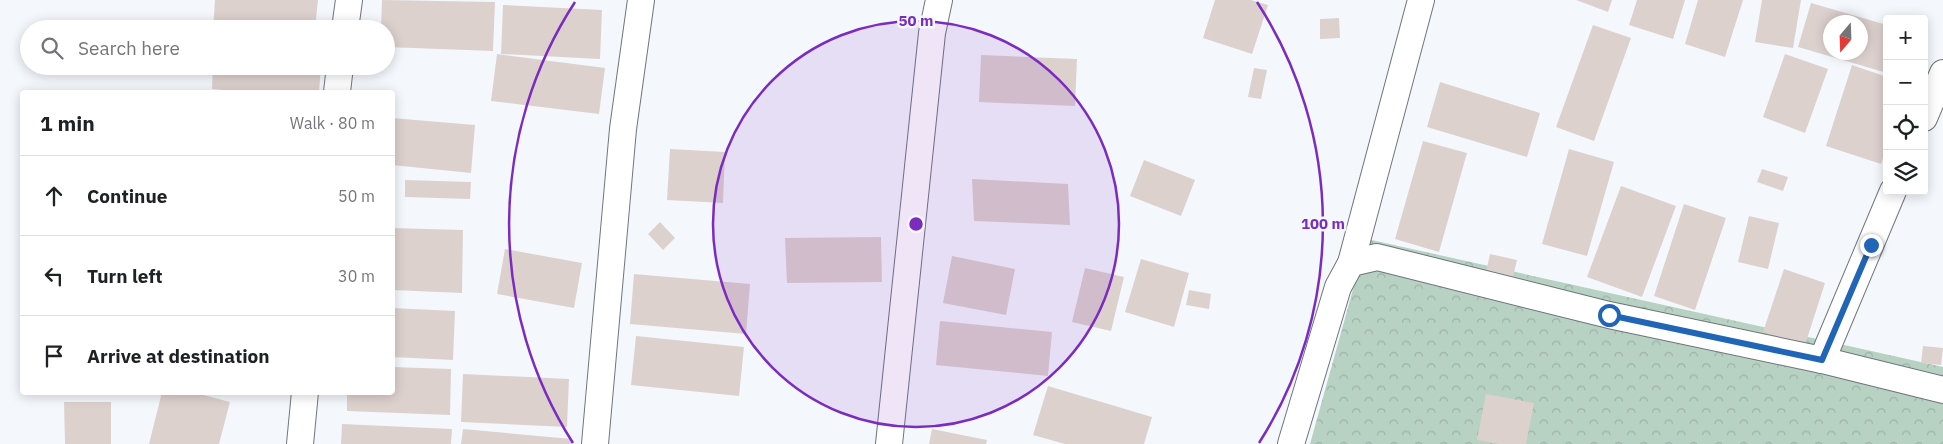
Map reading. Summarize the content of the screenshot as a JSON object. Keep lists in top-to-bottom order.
{
  "north": "bottom",
  "page": {
    "map_buttons": ["+", "−"],
    "search": "Search here",
    "heading": ["1 min", "Walk · 80 m"],
    "list": [
      ["Continue", "50 m"],
      ["Turn left", "30 m"],
      "Arrive at destination"
    ]
  },
  "rings": ["50 m", "100 m"]
}
